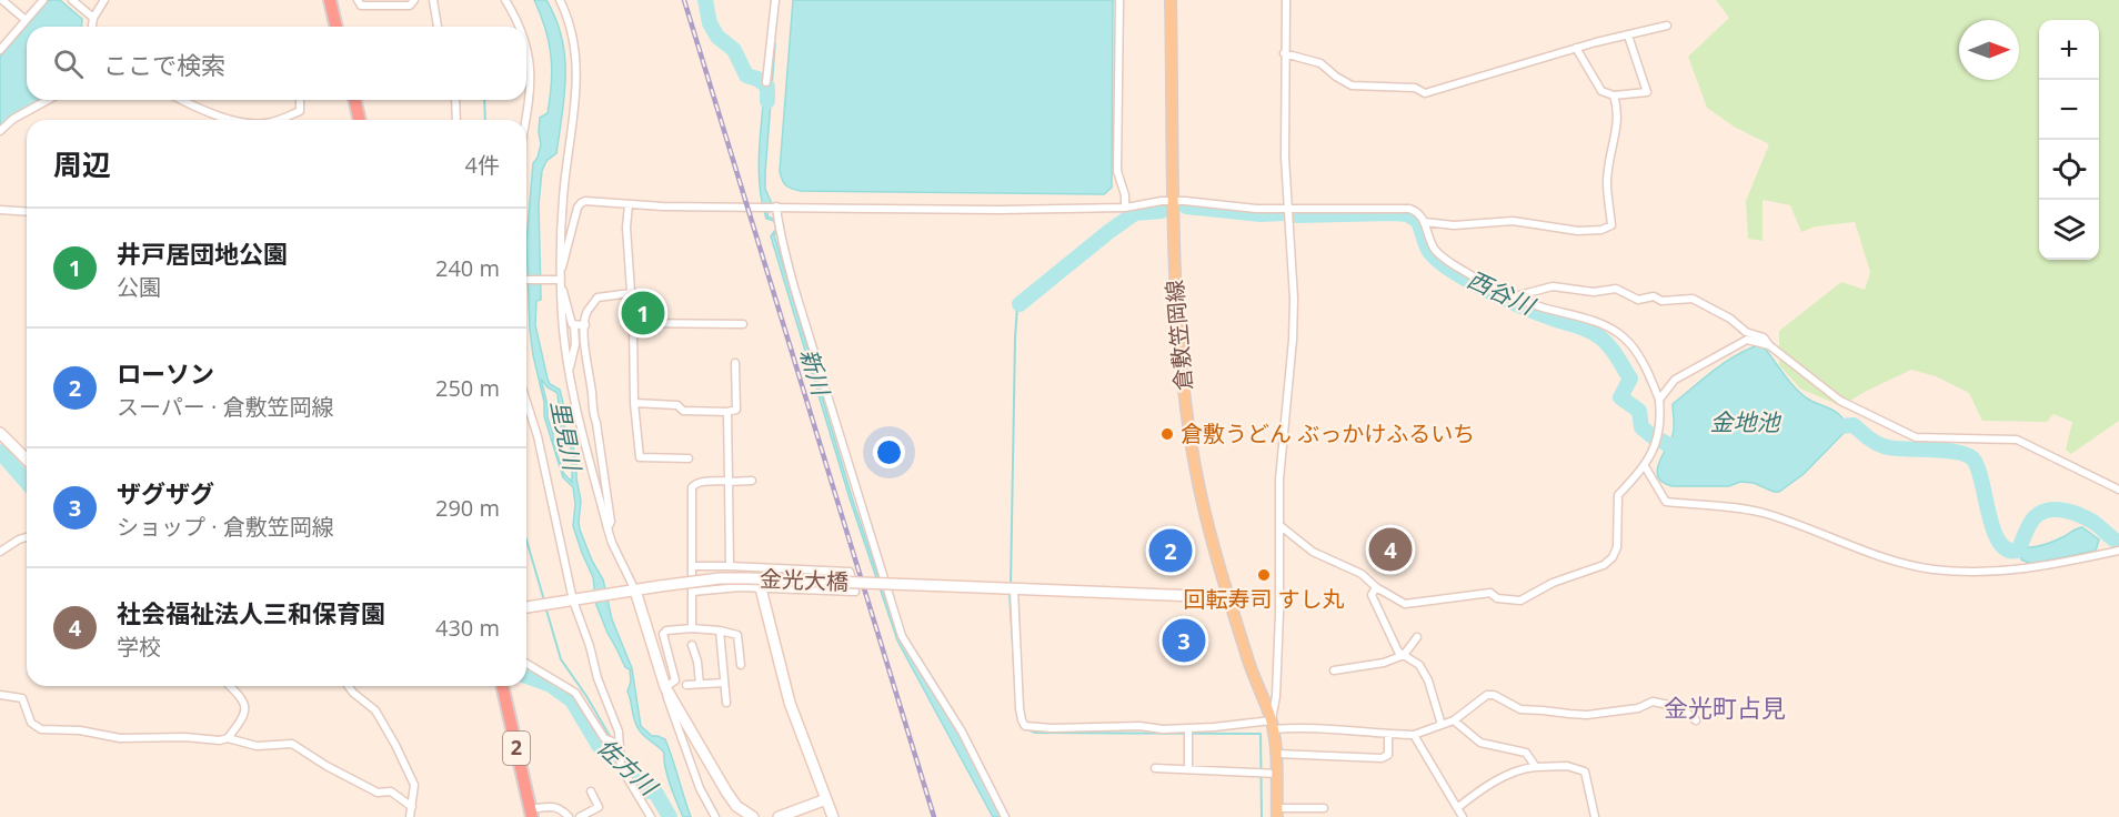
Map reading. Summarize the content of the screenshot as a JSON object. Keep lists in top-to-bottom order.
{
  "streets": {
    "highway": ["2"],
    "main road": ["倉敷笠岡線"],
    "street": ["金光大橋"]
  },
  "crossings": [
    ["倉敷笠岡線", "金光大橋"]
  ],
  "districts": ["金光町占見"],
  "water": [
    "西谷川",
    "新川",
    "金地池",
    "里見川",
    "佐方川"
  ],
  "places": ["倉敷うどん ぶっかけふるいち", "回転寿司 すし丸"],
  "north": "right",
  "page": {
    "map_buttons": ["+", "−"],
    "search": "ここで検索",
    "heading": ["周辺", "4件"],
    "list": [
      {
        "mark": "1",
        "name": "井戸居団地公園",
        "note": "公園",
        "value": "240 m"
      },
      {
        "mark": "2",
        "name": "ローソン",
        "note": "スーパー · 倉敷笠岡線",
        "value": "250 m"
      },
      {
        "mark": "3",
        "name": "ザグザグ",
        "note": "ショップ · 倉敷笠岡線",
        "value": "290 m"
      },
      {
        "mark": "4",
        "name": "社会福祉法人三和保育園",
        "note": "学校",
        "value": "430 m"
      }
    ],
    "pins": [
      "1",
      "4",
      "2",
      "3"
    ]
  }
}
